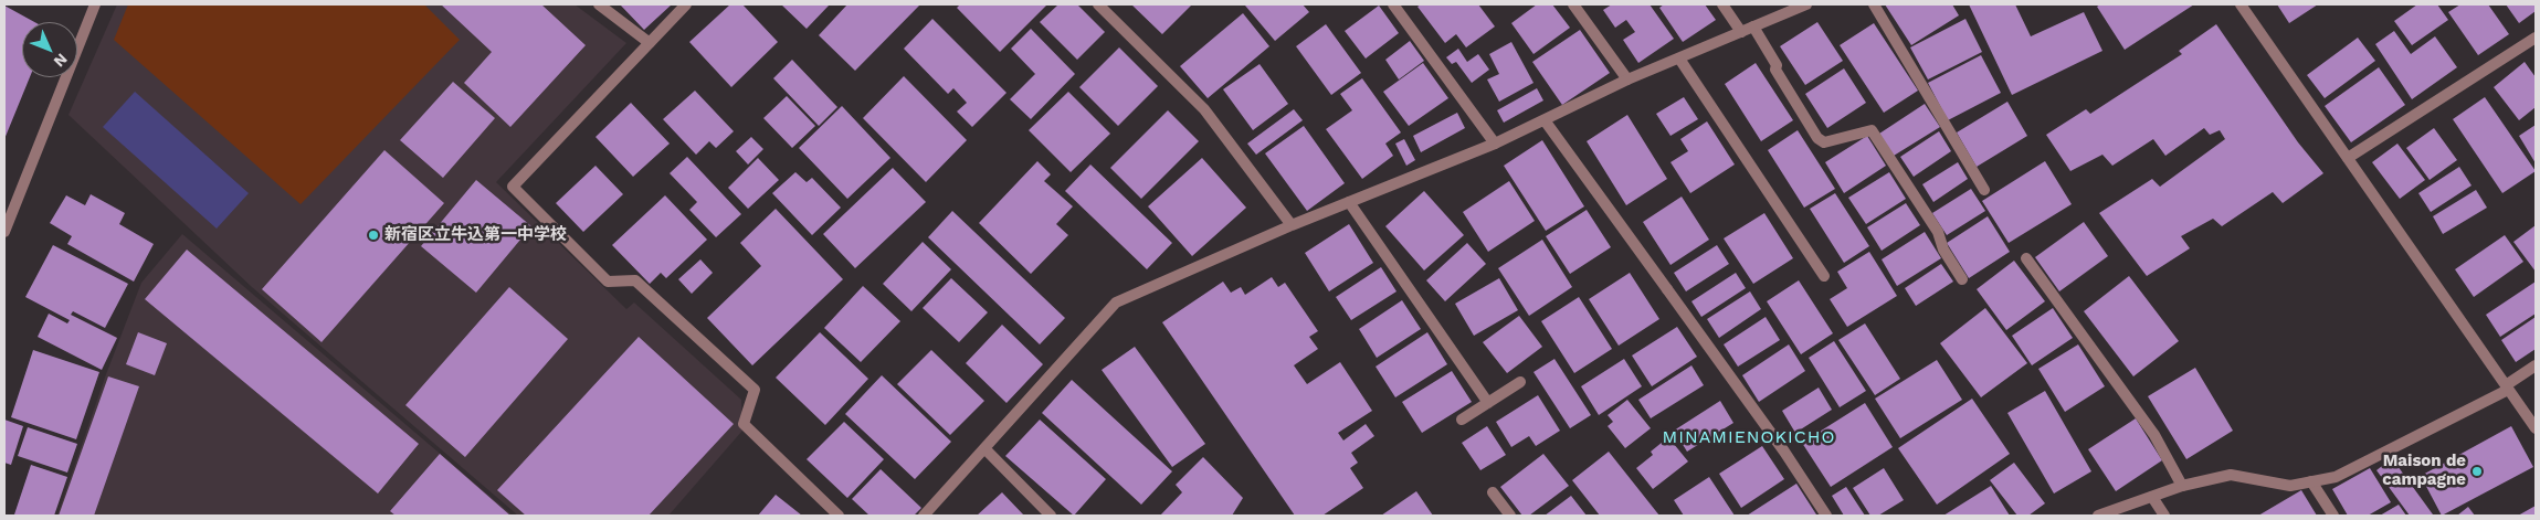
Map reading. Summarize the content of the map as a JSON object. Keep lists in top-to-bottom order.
{
  "districts": ["MINAMIENOKICHO"],
  "places": ["新宿区立牛込第一中学校", "Maison de campagne"],
  "north": "bottom right"
}
